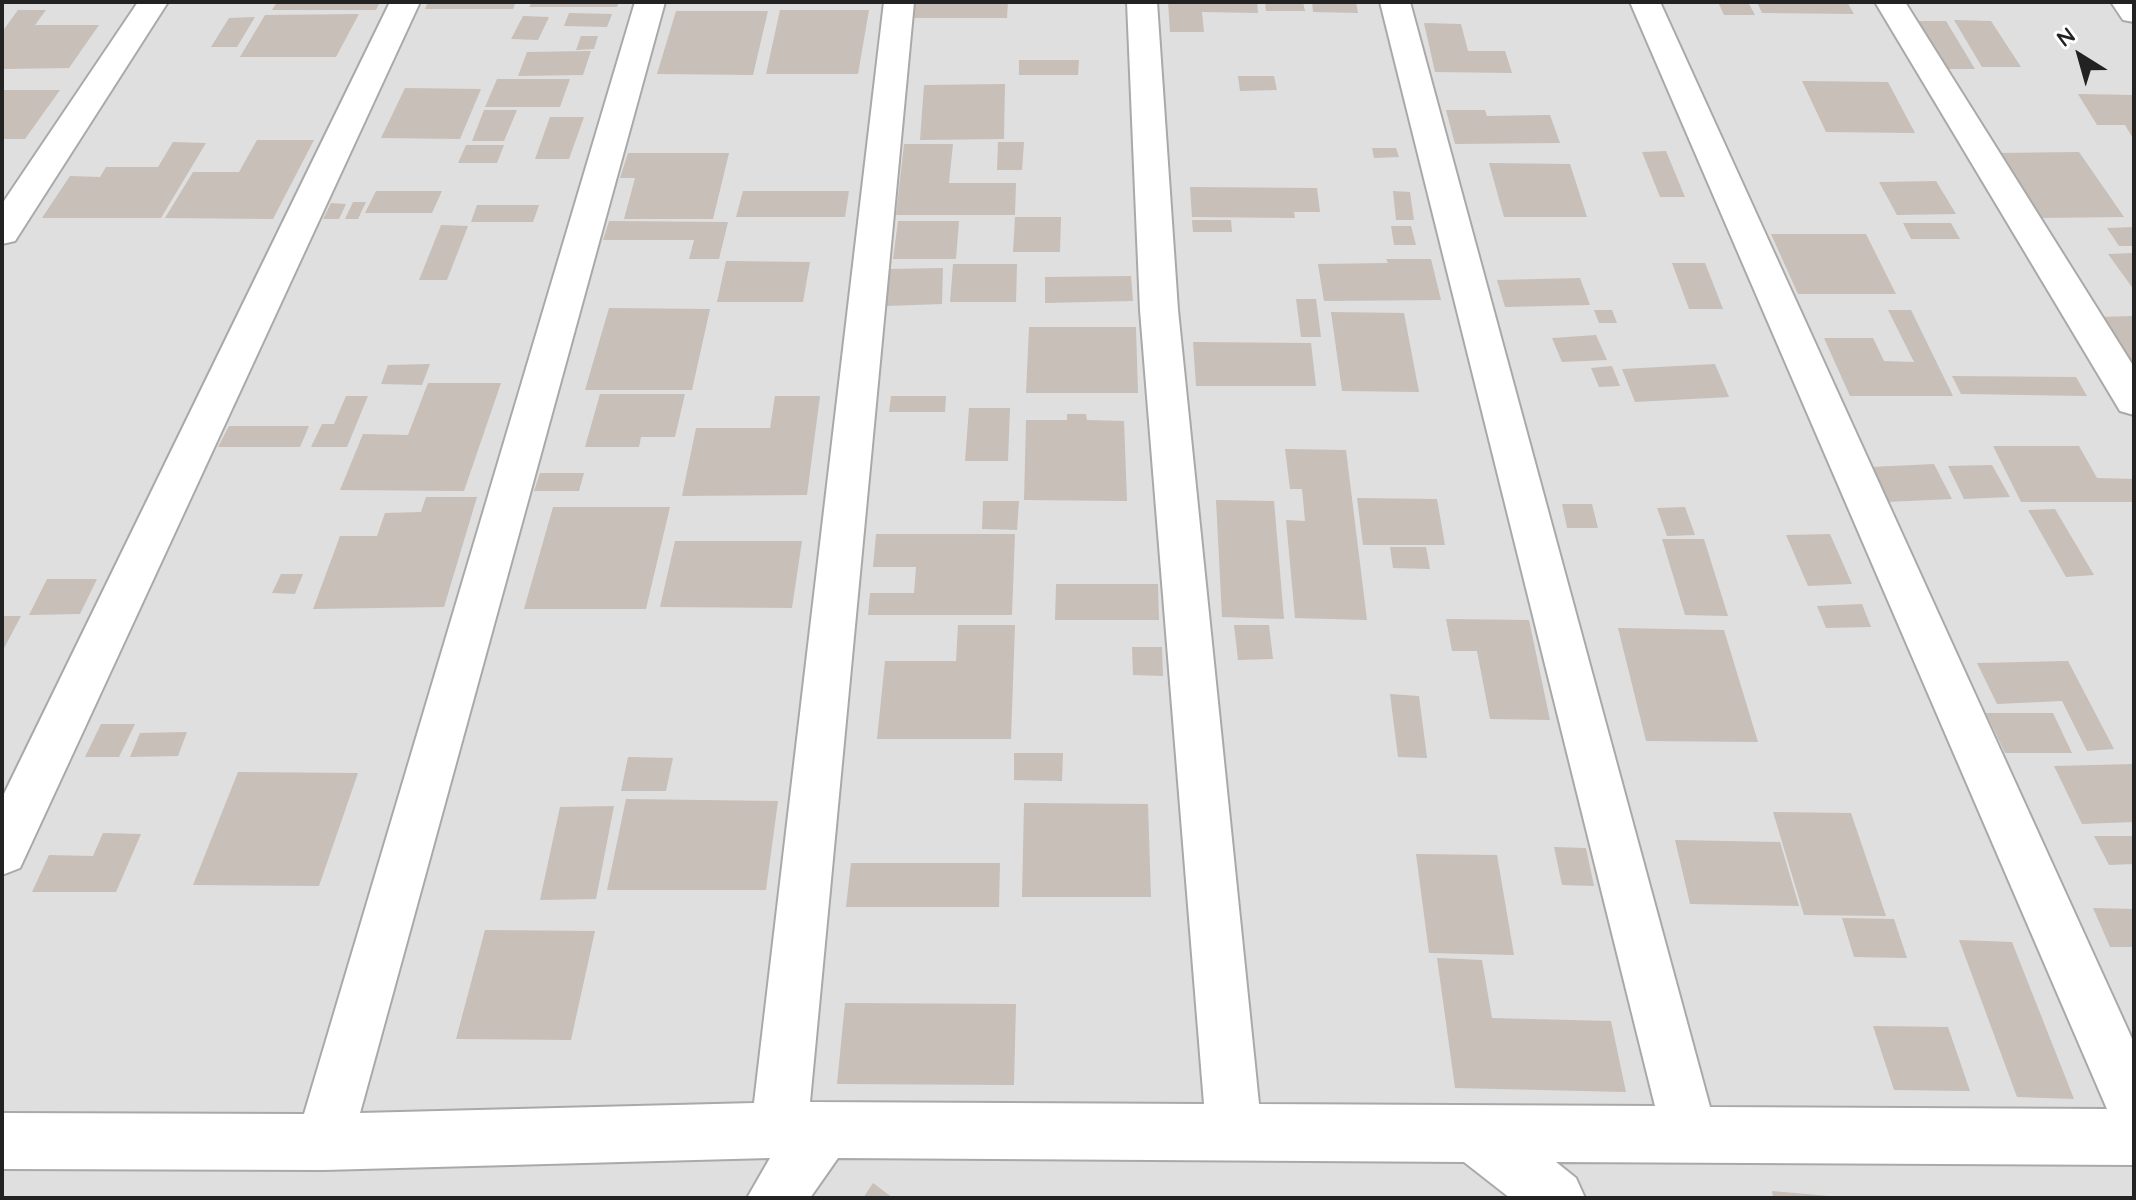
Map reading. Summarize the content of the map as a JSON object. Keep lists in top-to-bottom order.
{
  "north": "top left"
}
